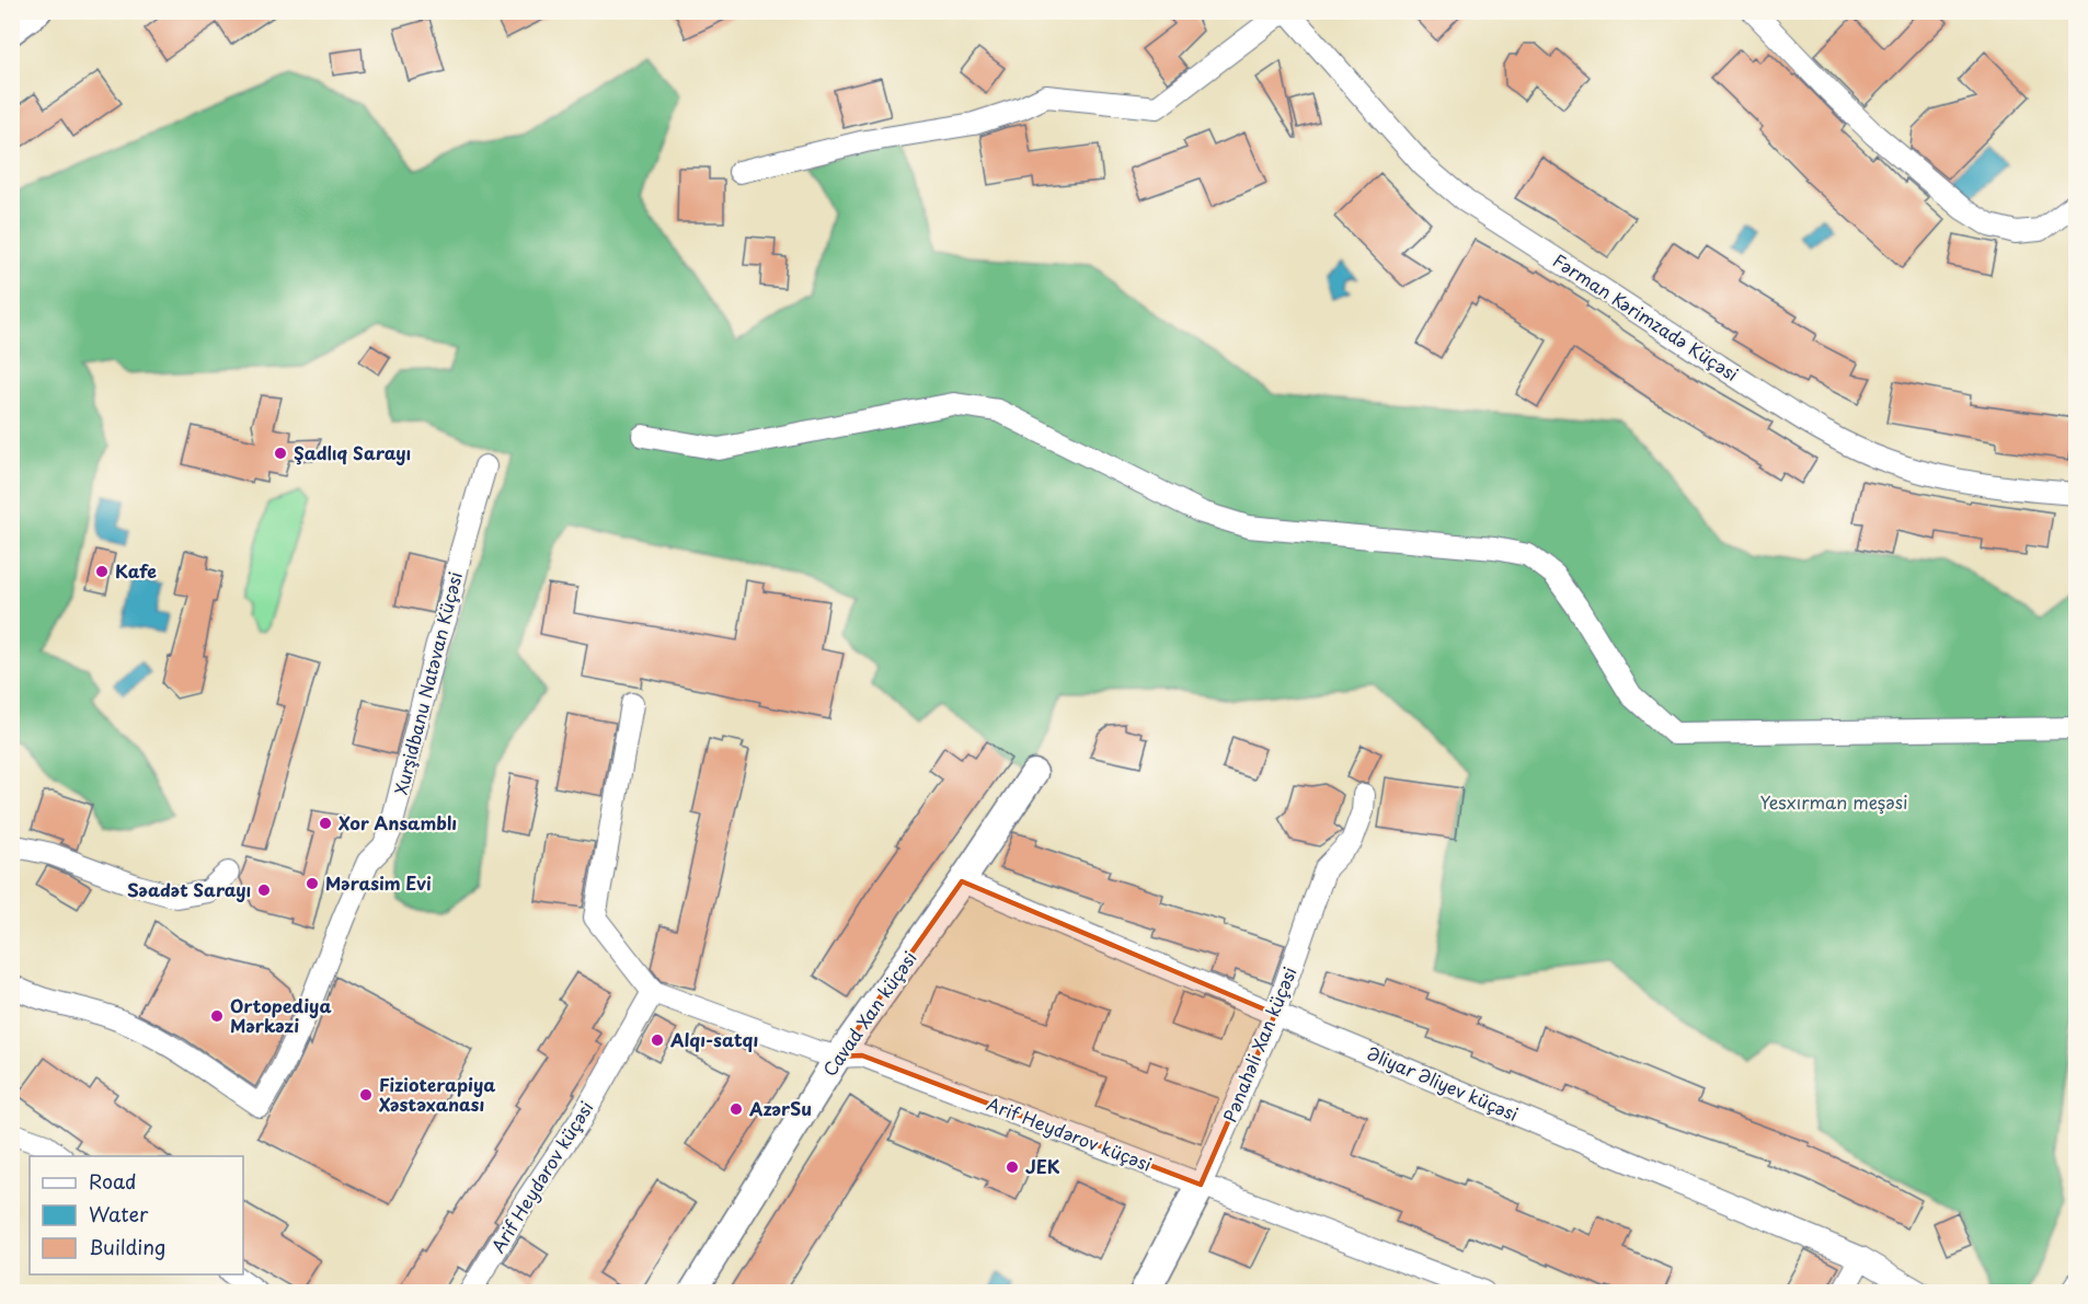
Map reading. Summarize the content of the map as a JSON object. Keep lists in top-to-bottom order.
{
  "streets": {
    "main road": ["Pənahəli Xan küçəsi"],
    "street": [
      "Fərman Kərimzadə Küçəsi",
      "Xurşidbanu Natəvan Küçəsi",
      "Cavad Xan küçəsi",
      "Əliyar Əliyev küçəsi",
      "Arif Heydərov küçəsi"
    ]
  },
  "crossings": [
    ["Cavad Xan küçəsi", "Əliyar Əliyev küçəsi"],
    ["Cavad Xan küçəsi", "Arif Heydərov küçəsi"],
    ["Pənahəli Xan küçəsi", "Əliyar Əliyev küçəsi"],
    ["Pənahəli Xan küçəsi", "Arif Heydərov küçəsi"]
  ],
  "parks": ["Yesxırman meşəsi"],
  "places": [
    "Şadlıq Sarayı",
    "Kafe",
    "Xor Ansamblı",
    "Mərasim Evi",
    "Səadət Sarayı",
    "Ortopediya Mərkəzi",
    "Alqı-satqı",
    "Fizioterapiya Xəstəxanası",
    "AzərSu",
    "JEK"
  ],
  "legend": ["Road", "Water", "Building"]
}
